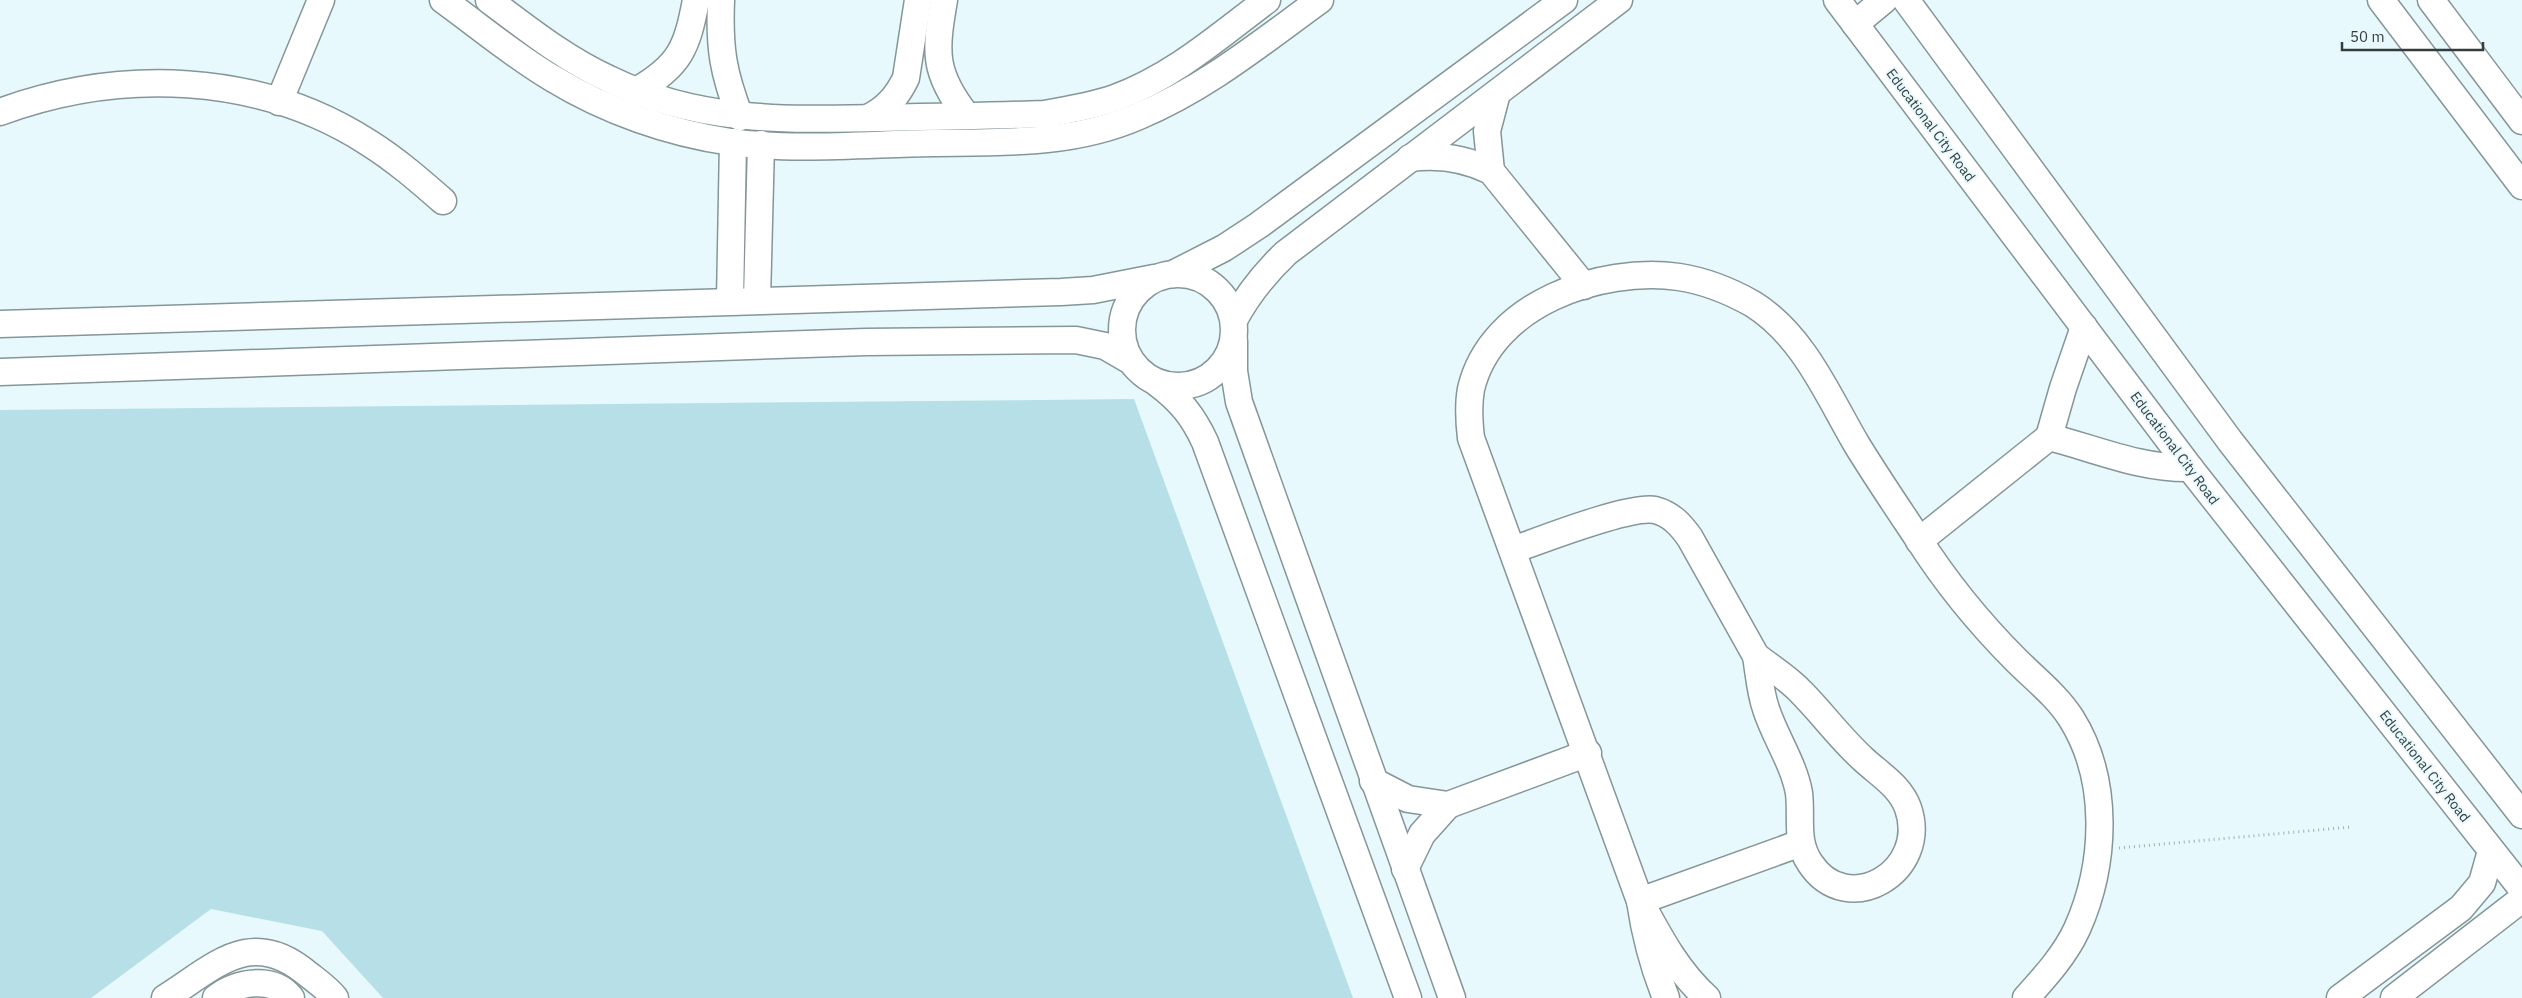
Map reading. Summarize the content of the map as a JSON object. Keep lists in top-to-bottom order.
{
  "streets": {
    "street": ["Educational City Road"]
  },
  "scale_bar": "50 m"
}
